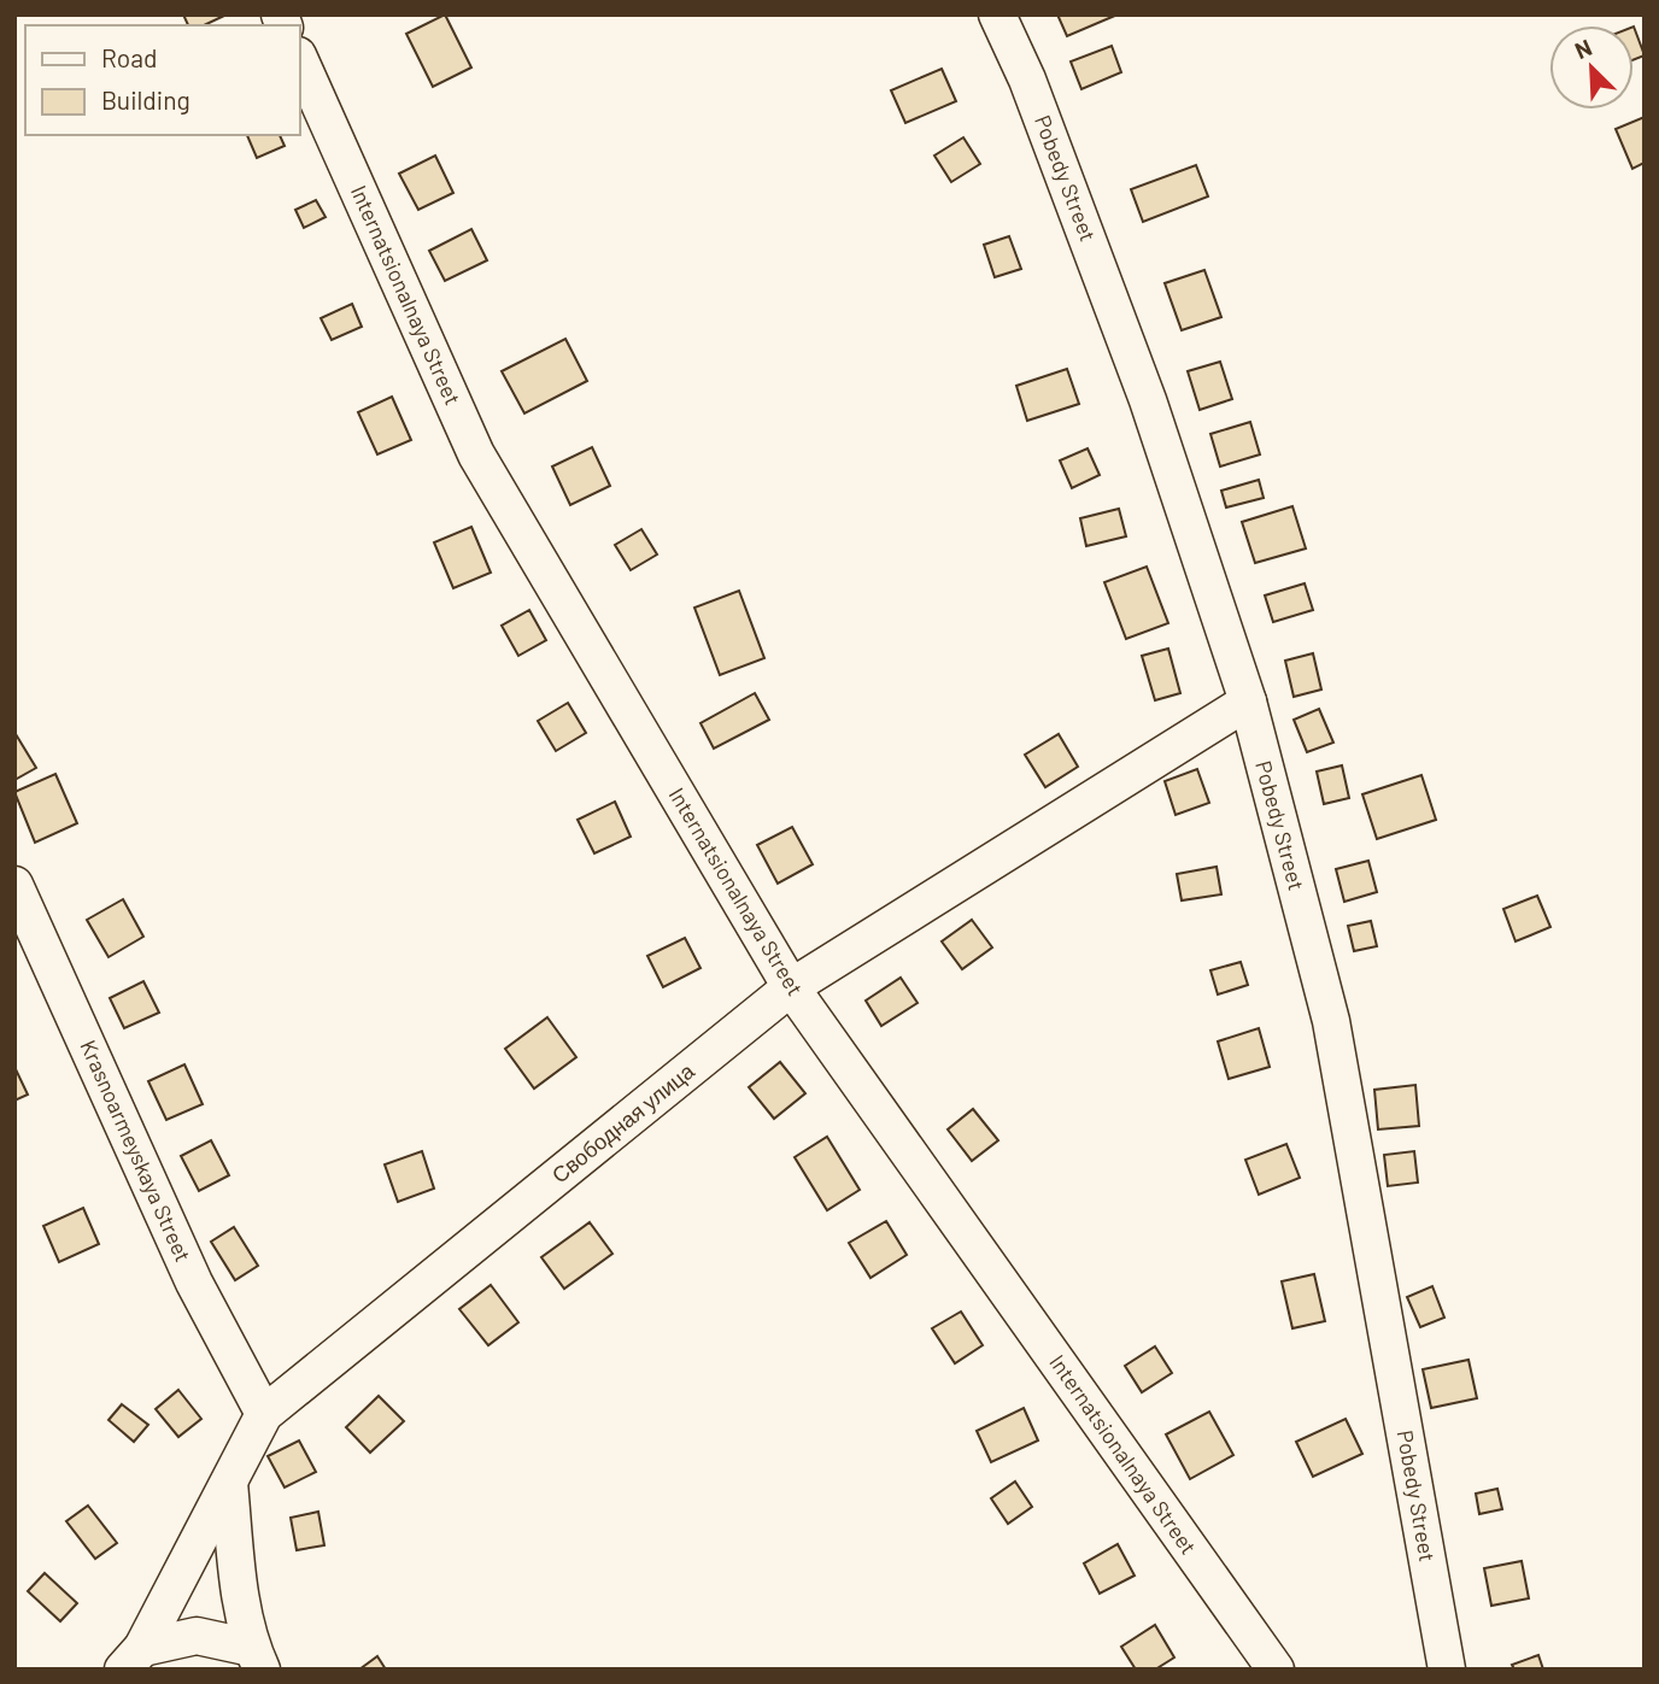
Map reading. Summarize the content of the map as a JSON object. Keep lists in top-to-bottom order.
{
  "streets": {
    "street": [
      "Pobedy Street",
      "Internatsionalnaya Street",
      "Свободная улица",
      "Krasnoarmeyskaya Street"
    ]
  },
  "crossings": [
    ["Pobedy Street", "Свободная улица"],
    ["Internatsionalnaya Street", "Свободная улица"],
    ["Свободная улица", "Krasnoarmeyskaya Street"]
  ],
  "legend": ["Road", "Building"],
  "north": "top left"
}
